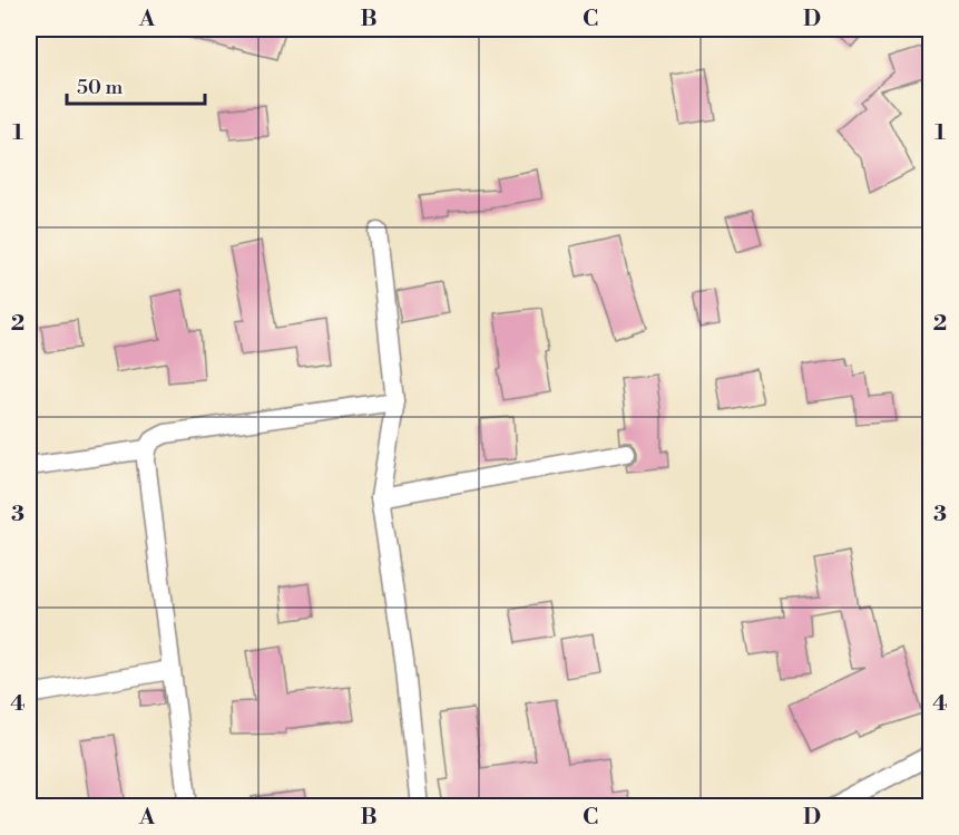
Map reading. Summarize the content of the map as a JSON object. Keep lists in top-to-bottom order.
{
  "scale_bar": "50 m",
  "grid": {
    "columns": [
      "A",
      "B",
      "C",
      "D"
    ],
    "rows": [
      "1",
      "2",
      "3",
      "4"
    ]
  }
}
